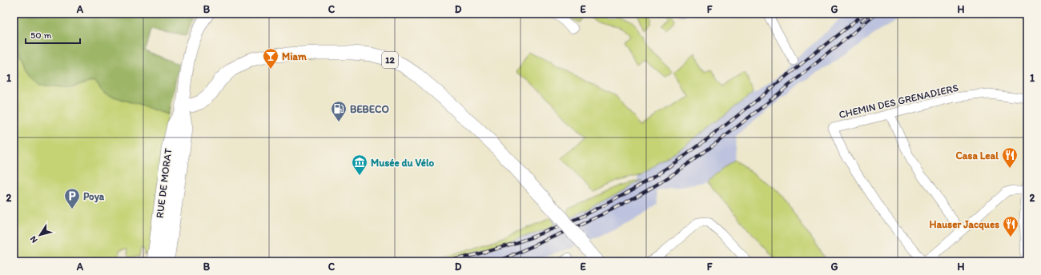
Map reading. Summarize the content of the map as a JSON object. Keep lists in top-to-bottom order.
{
  "streets": {
    "main road": ["12"],
    "street": ["CHEMIN DES GRENADIERS"]
  },
  "places": {
    "bar": ["Miam"],
    "fuel station": ["BEBECO"],
    "restaurant": ["Casa Leal", "Hauser Jacques"],
    "museum": ["Musée du Vélo"],
    "parking": ["Poya"]
  },
  "scale_bar": "50 m",
  "north": "bottom left",
  "grid": {
    "columns": [
      "A",
      "B",
      "C",
      "D",
      "E",
      "F",
      "G",
      "H"
    ],
    "rows": ["1", "2"]
  }
}
